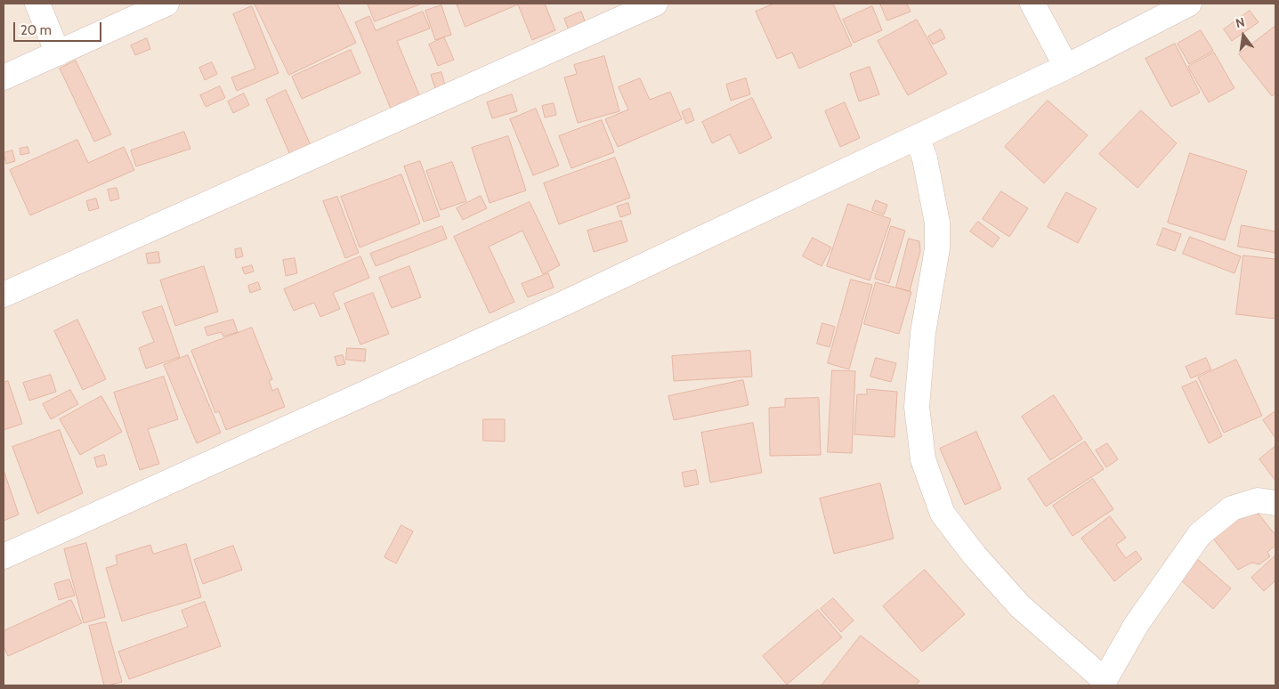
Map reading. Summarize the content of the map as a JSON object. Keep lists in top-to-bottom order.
{
  "scale_bar": "20 m",
  "north": "top"
}
